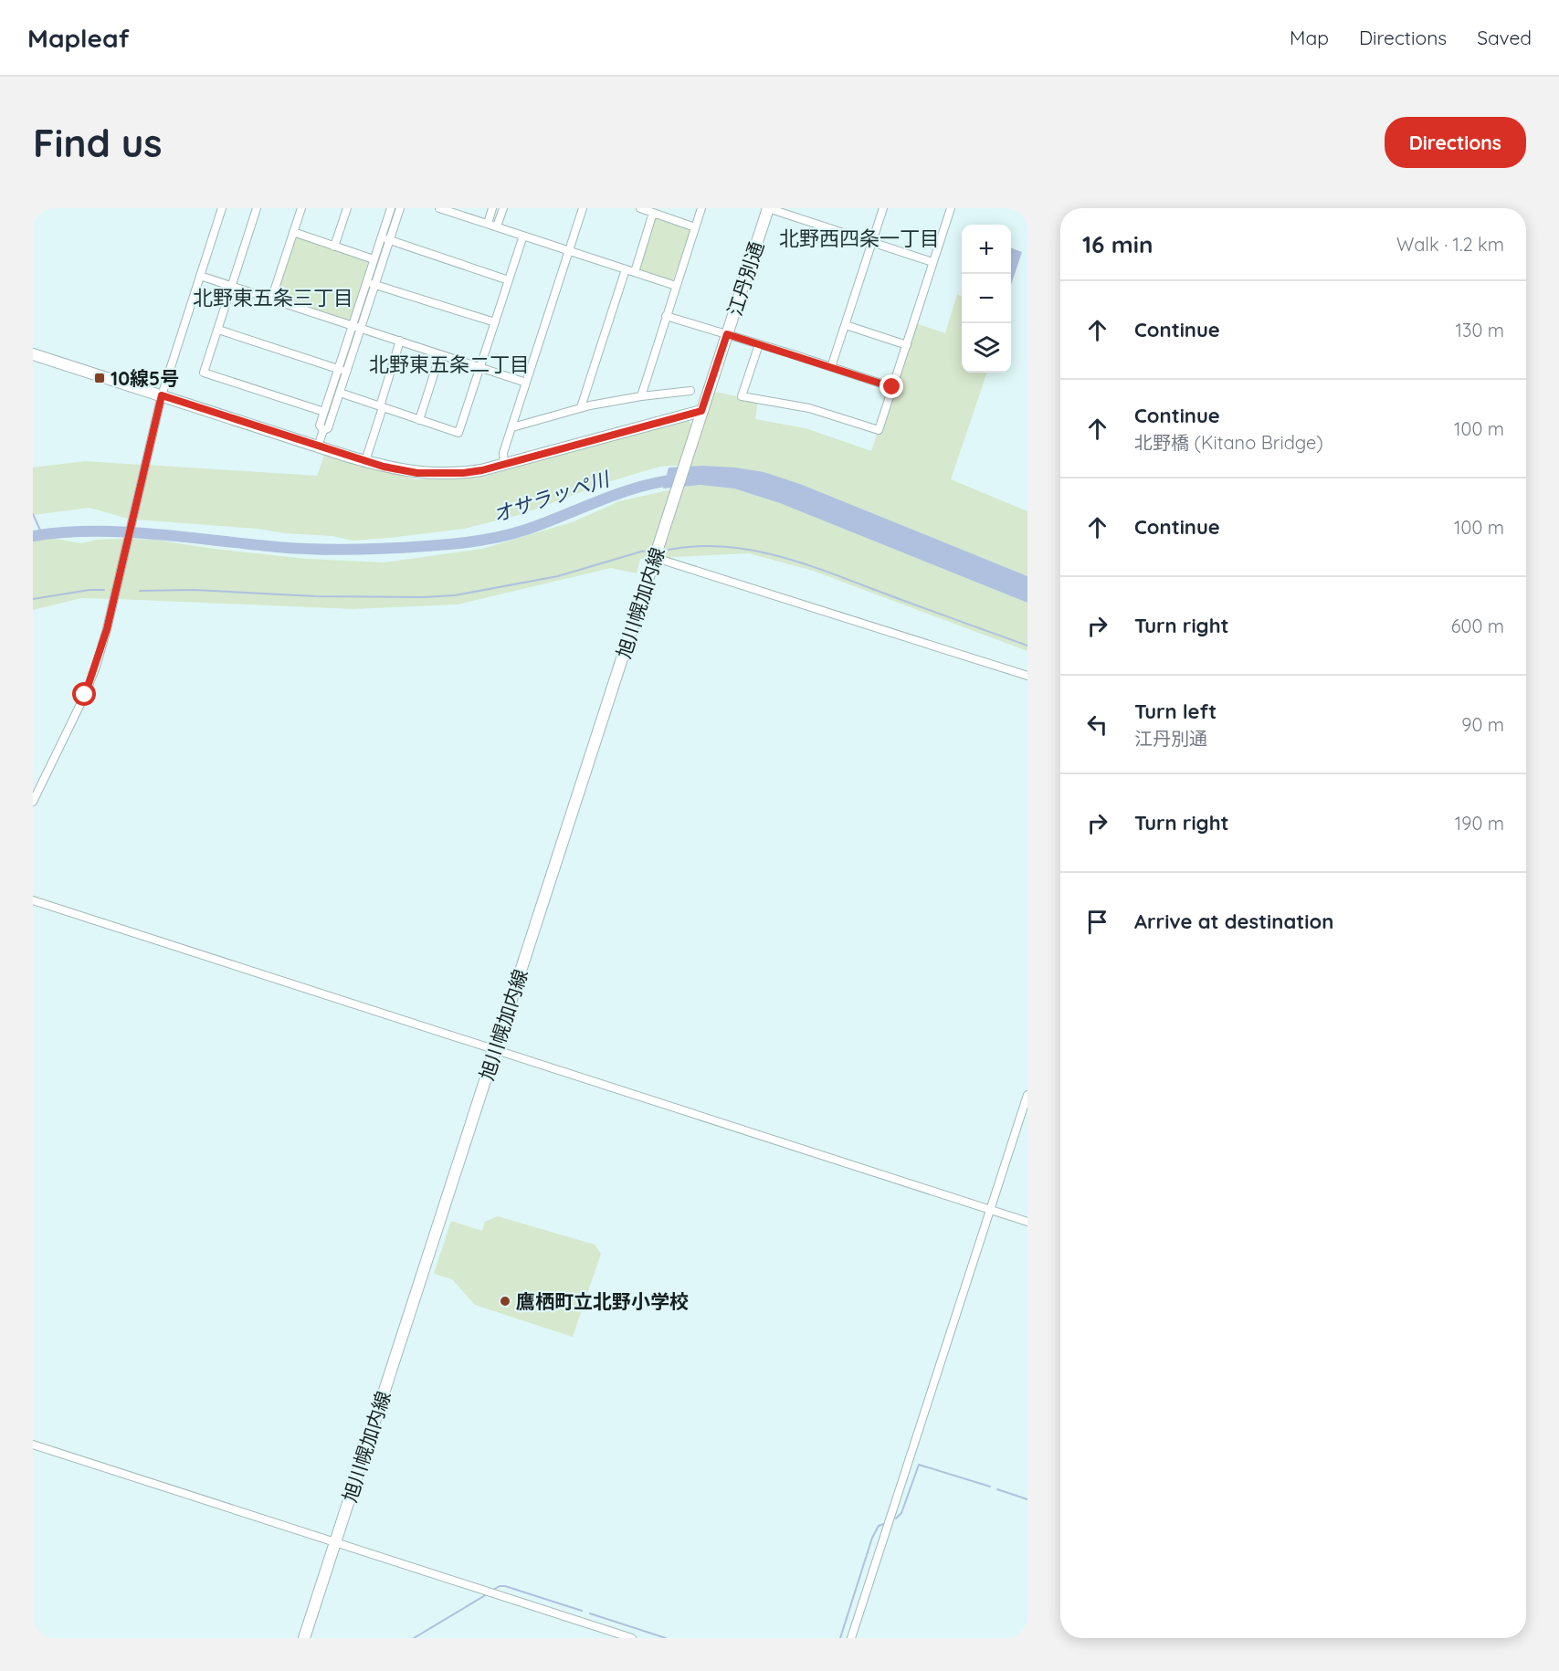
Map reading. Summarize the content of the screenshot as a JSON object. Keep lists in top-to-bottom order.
{
  "streets": {
    "main road": ["江丹別通", "旭川幌加内線"]
  },
  "crossings": [
    ["江丹別通", "旭川幌加内線"]
  ],
  "districts": ["北野西四条一丁目", "北野東五条三丁目", "北野東五条二丁目"],
  "water": ["オサラッペ川"],
  "places": {
    "transit": ["10線5号"],
    "other": ["鷹栖町立北野小学校"]
  },
  "page": {
    "header": "Mapleaf",
    "nav": ["Map", "Directions", "Saved"],
    "buttons": "Directions",
    "title": "Find us",
    "heading": ["16 min", "Walk · 1.2 km"],
    "map_buttons": ["+", "−"],
    "list": [
      ["Continue", "130 m"],
      ["Continue", "北野橋 (Kitano Bridge)", "100 m"],
      ["Continue", "100 m"],
      ["Turn right", "600 m"],
      ["Turn left", "江丹別通", "90 m"],
      ["Turn right", "190 m"],
      "Arrive at destination"
    ]
  }
}
